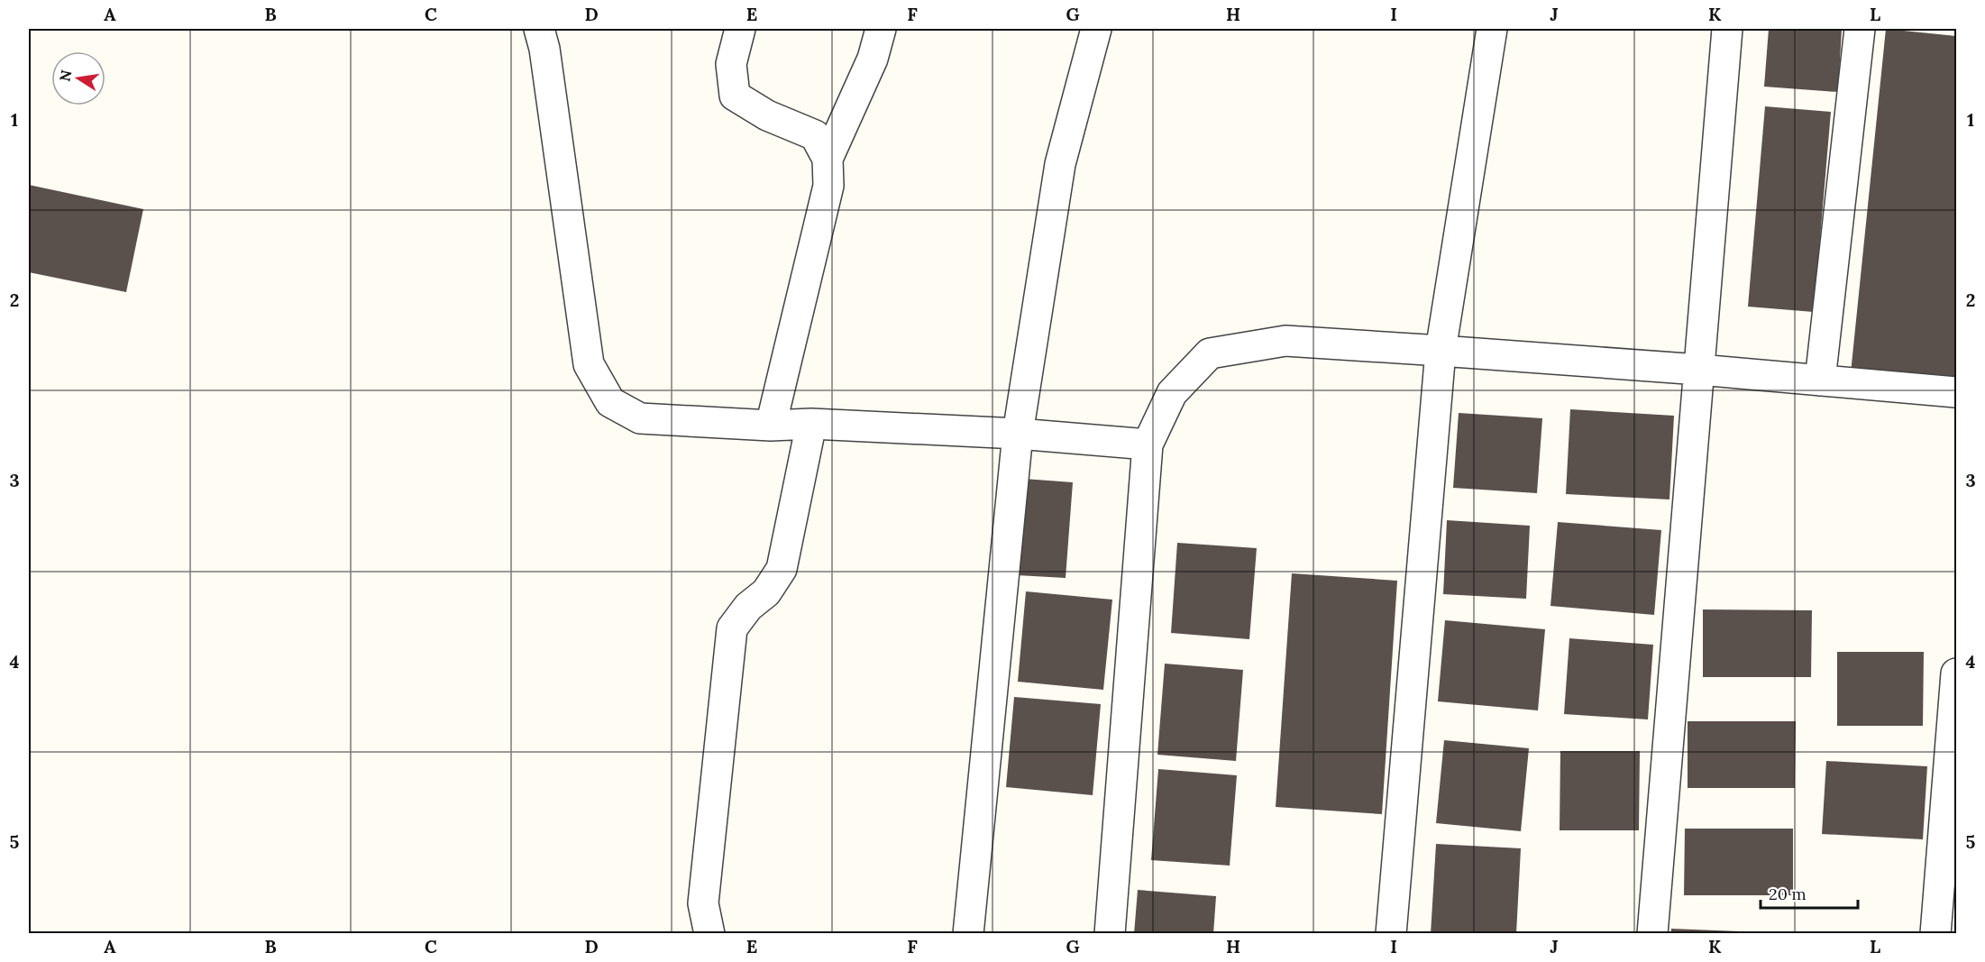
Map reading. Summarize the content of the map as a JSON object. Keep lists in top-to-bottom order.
{
  "scale_bar": "20 m",
  "north": "left",
  "grid": {
    "columns": [
      "A",
      "B",
      "C",
      "D",
      "E",
      "F",
      "G",
      "H",
      "I",
      "J",
      "K",
      "L"
    ],
    "rows": [
      "1",
      "2",
      "3",
      "4",
      "5"
    ]
  }
}
